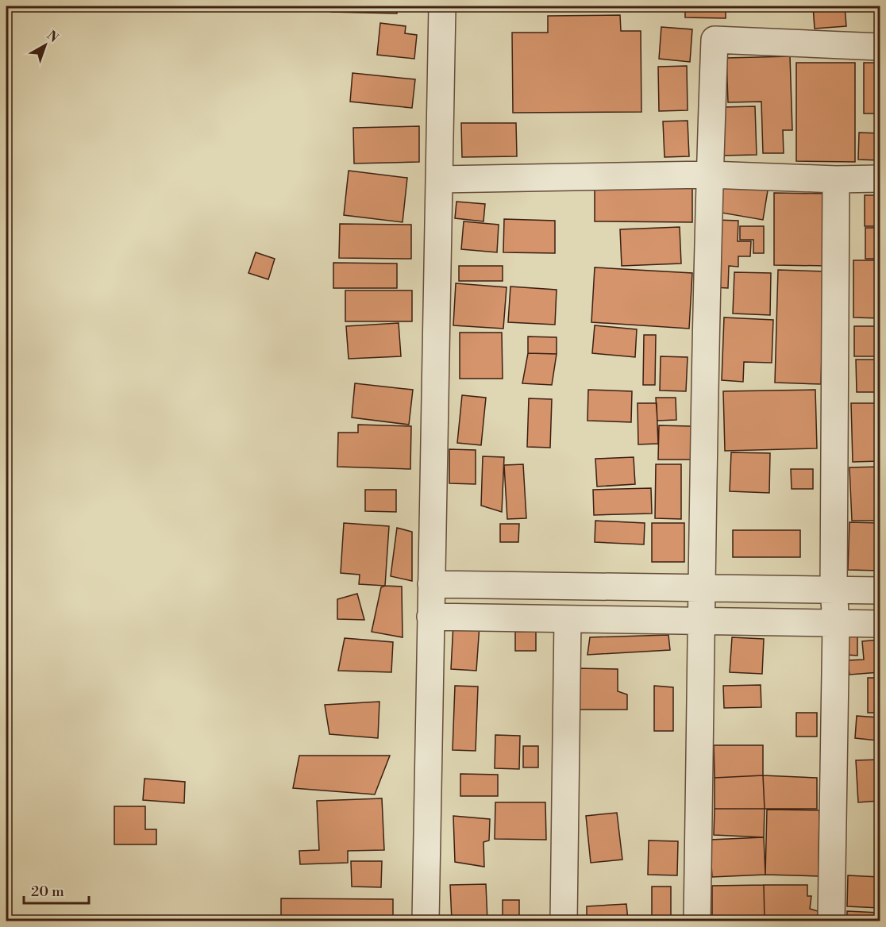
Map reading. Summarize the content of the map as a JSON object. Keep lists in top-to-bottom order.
{
  "scale_bar": "20 m",
  "north": "top right"
}
